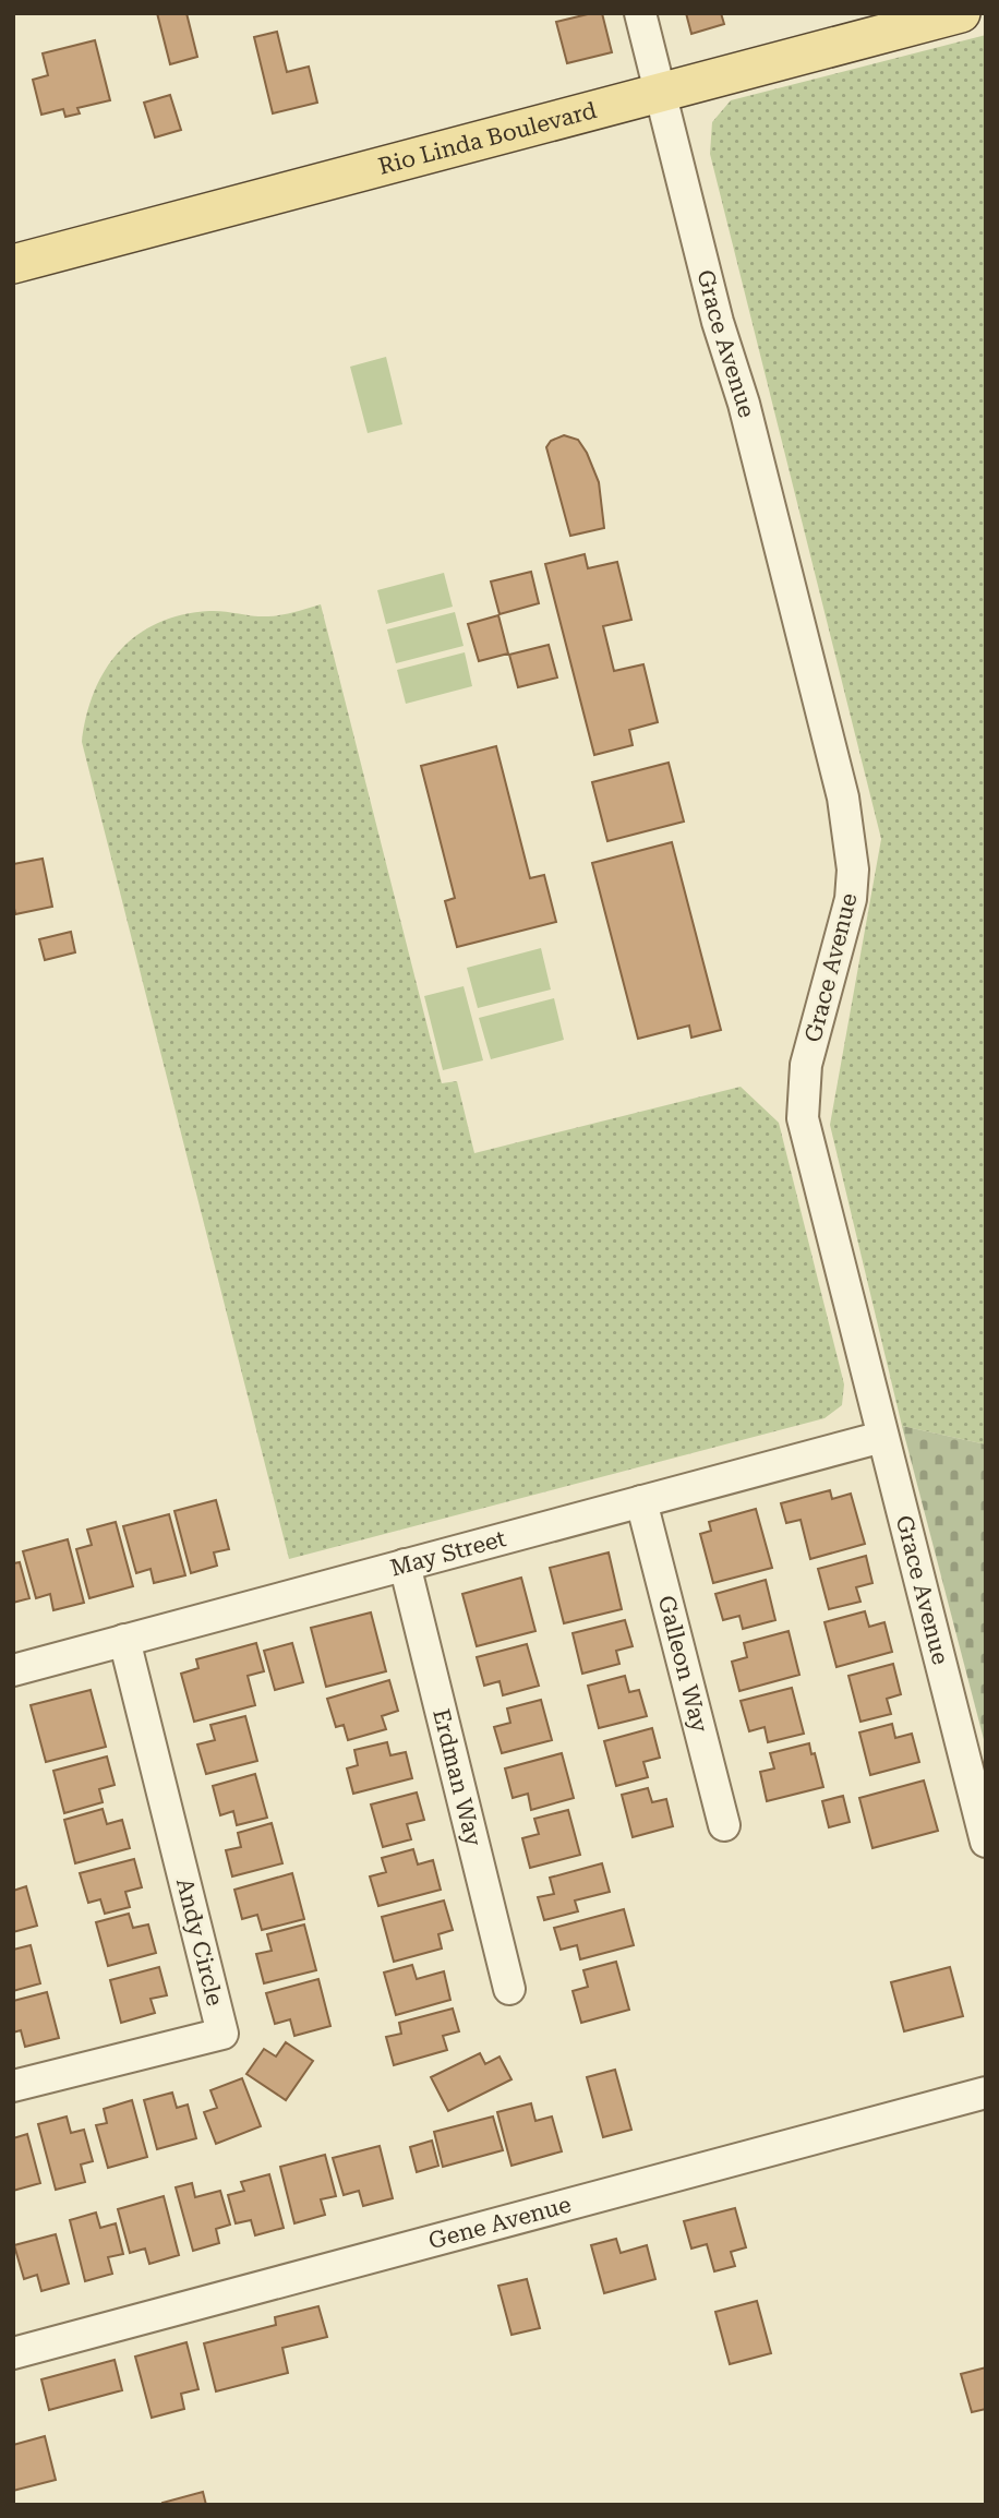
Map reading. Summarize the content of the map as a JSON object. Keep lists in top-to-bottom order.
{
  "streets": {
    "main road": ["Rio Linda Boulevard"],
    "street": [
      "Grace Avenue",
      "May Street",
      "Galleon Way",
      "Erdman Way",
      "Andy Circle",
      "Gene Avenue"
    ]
  },
  "crossings": [
    ["Rio Linda Boulevard", "Grace Avenue"],
    ["Grace Avenue", "May Street"],
    ["May Street", "Galleon Way"],
    ["May Street", "Erdman Way"],
    ["May Street", "Andy Circle"]
  ]
}
